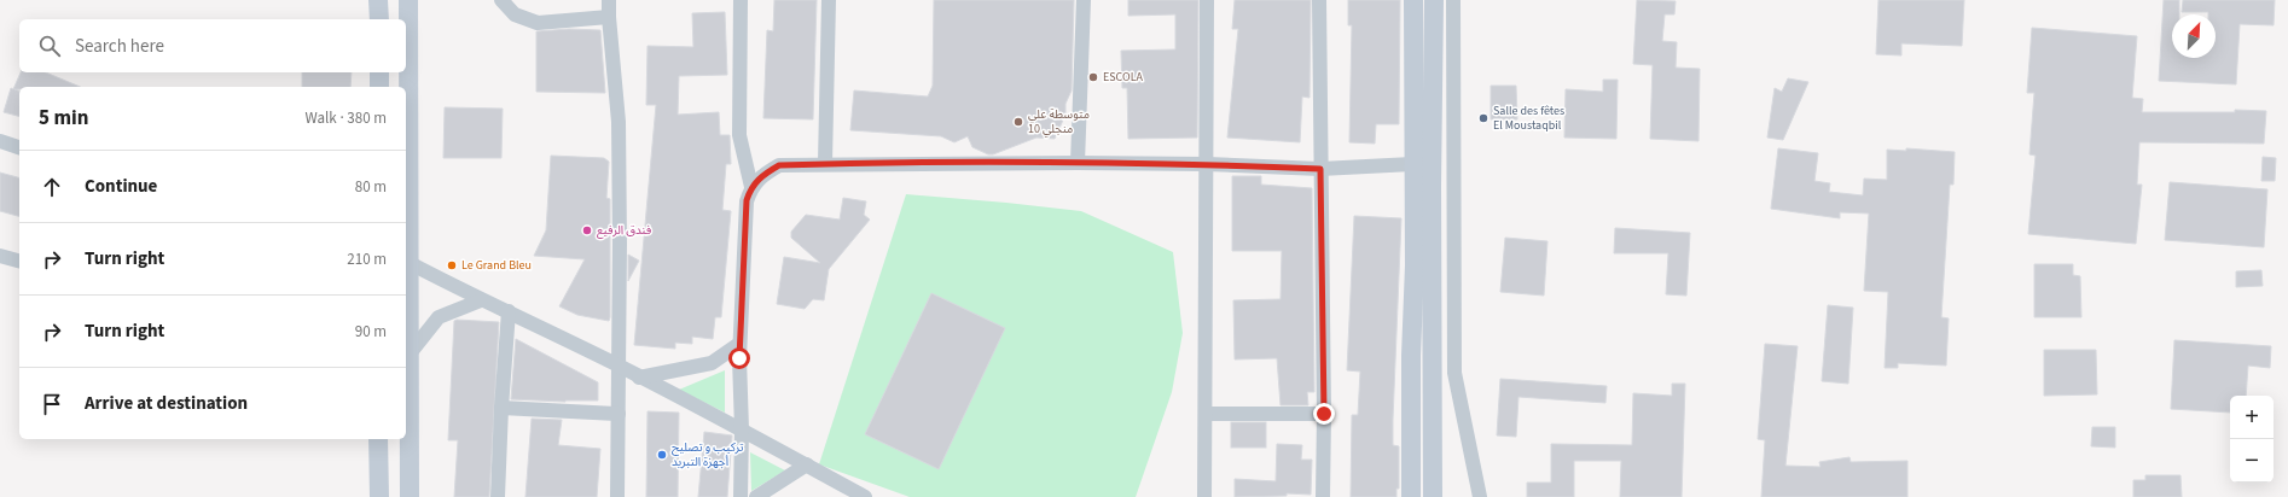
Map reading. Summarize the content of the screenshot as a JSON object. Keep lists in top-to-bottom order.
{
  "places": [
    "ESCOLA",
    "Salle des fêtes El Moustaqbil",
    "متوسطة علي منجلي 10",
    "فندق الرفيع",
    "Le Grand Bleu",
    "تركيب و تصليح أجهزة التبريد"
  ],
  "north": "top right",
  "page": {
    "search": "Search here",
    "heading": ["5 min", "Walk · 380 m"],
    "list": [
      ["Continue", "80 m"],
      ["Turn right", "210 m"],
      ["Turn right", "90 m"],
      "Arrive at destination"
    ],
    "map_buttons": ["+", "−"]
  }
}
